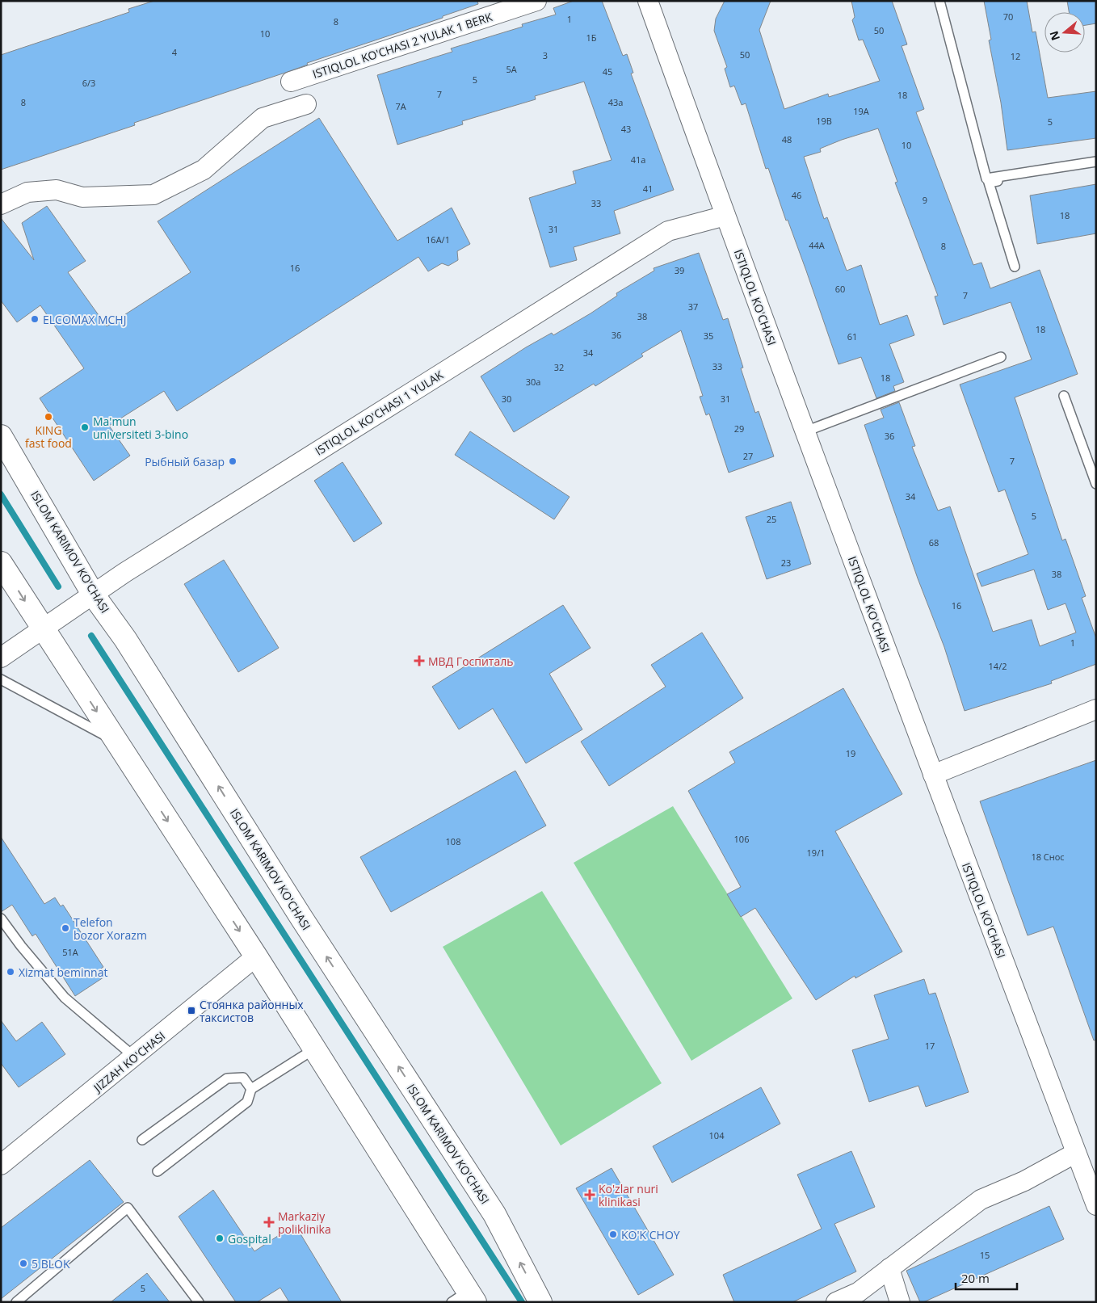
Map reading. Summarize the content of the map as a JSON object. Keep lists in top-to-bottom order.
{
  "streets": {
    "main road": ["ISLOM KARIMOV KO'CHASI"],
    "street": [
      "ISTIQLOL KO'CHASI 2 YULAK 1 BERK",
      "ISTIQLOL KO'CHASI",
      "ISTIQLOL KO'CHASI 1 YULAK",
      "JIZZAH KO'CHASI"
    ]
  },
  "crossings": [
    ["ISTIQLOL KO'CHASI", "ISTIQLOL KO'CHASI 1 YULAK"],
    ["ISTIQLOL KO'CHASI 1 YULAK", "ISLOM KARIMOV KO'CHASI"]
  ],
  "places": {
    "other": [
      "ELCOMAX MCHJ",
      "KING fast food",
      "Ma'mun universiteti 3-bino",
      "Рыбный базар",
      "Telefon bozor Xorazm",
      "Xizmat beminnat",
      "KO'K CHOY",
      "Gospital",
      "5 BLOK"
    ],
    "health": ["МВД Госпиталь", "Ko'zlar nuri klinikasi", "Markaziy poliklinika"],
    "transit": ["Стоянка районных таксистов"]
  },
  "house_numbers": [
    "70",
    "1",
    "8",
    "50",
    "10",
    "1Б",
    "4",
    "50",
    "3",
    "12",
    "5A",
    "45",
    "5",
    "6/3",
    "7",
    "18",
    "8",
    "43a",
    "7A",
    "19A",
    "19B",
    "5",
    "43",
    "48",
    "10",
    "41a",
    "41",
    "46",
    "9",
    "33",
    "18",
    "31",
    "16A/1",
    "44А",
    "8",
    "16",
    "39",
    "60",
    "7",
    "37",
    "38",
    "18",
    "36",
    "35",
    "61",
    "34",
    "33",
    "32",
    "18",
    "30a",
    "30",
    "31",
    "29",
    "36",
    "27",
    "7",
    "34",
    "5",
    "25",
    "68",
    "23",
    "38",
    "16",
    "1",
    "14/2",
    "19",
    "106",
    "108",
    "19/1",
    "18 Снос",
    "51A",
    "17",
    "104",
    "15",
    "5"
  ],
  "scale_bar": "20 m",
  "north": "left"
}
